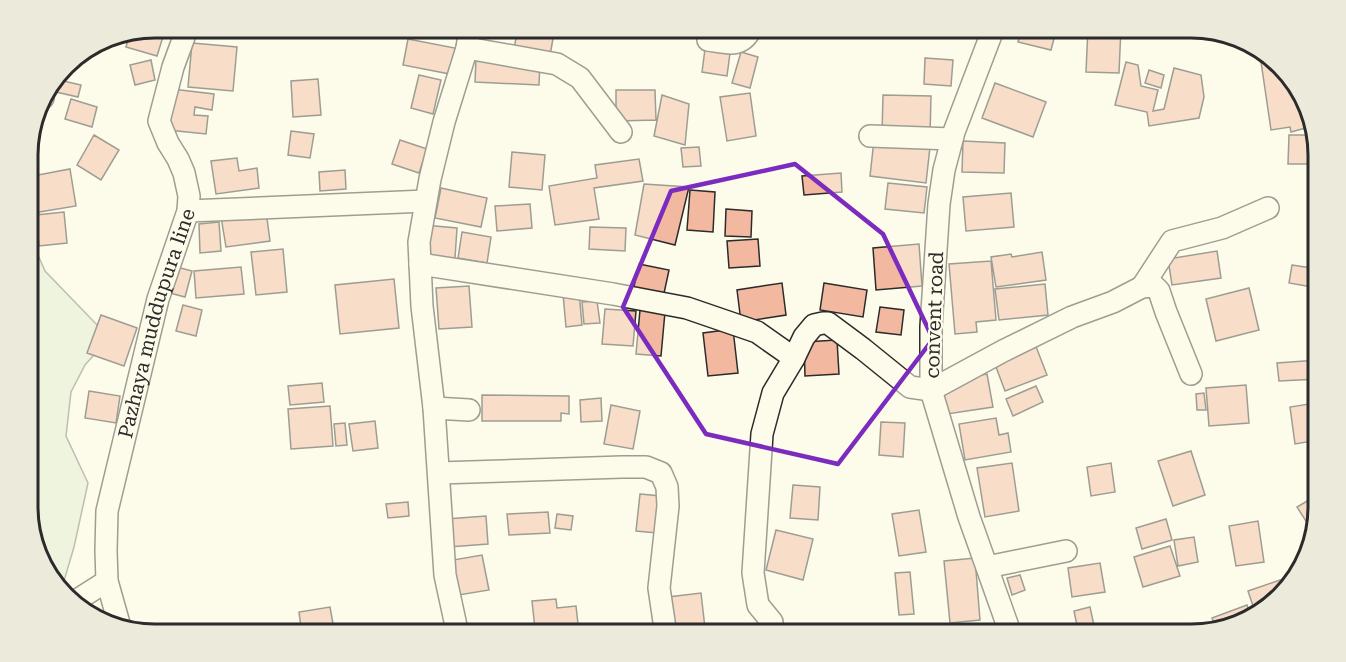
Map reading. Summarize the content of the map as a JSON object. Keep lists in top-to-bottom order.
{
  "streets": {
    "street": ["convent road", "Pazhaya muddupura line"]
  }
}
